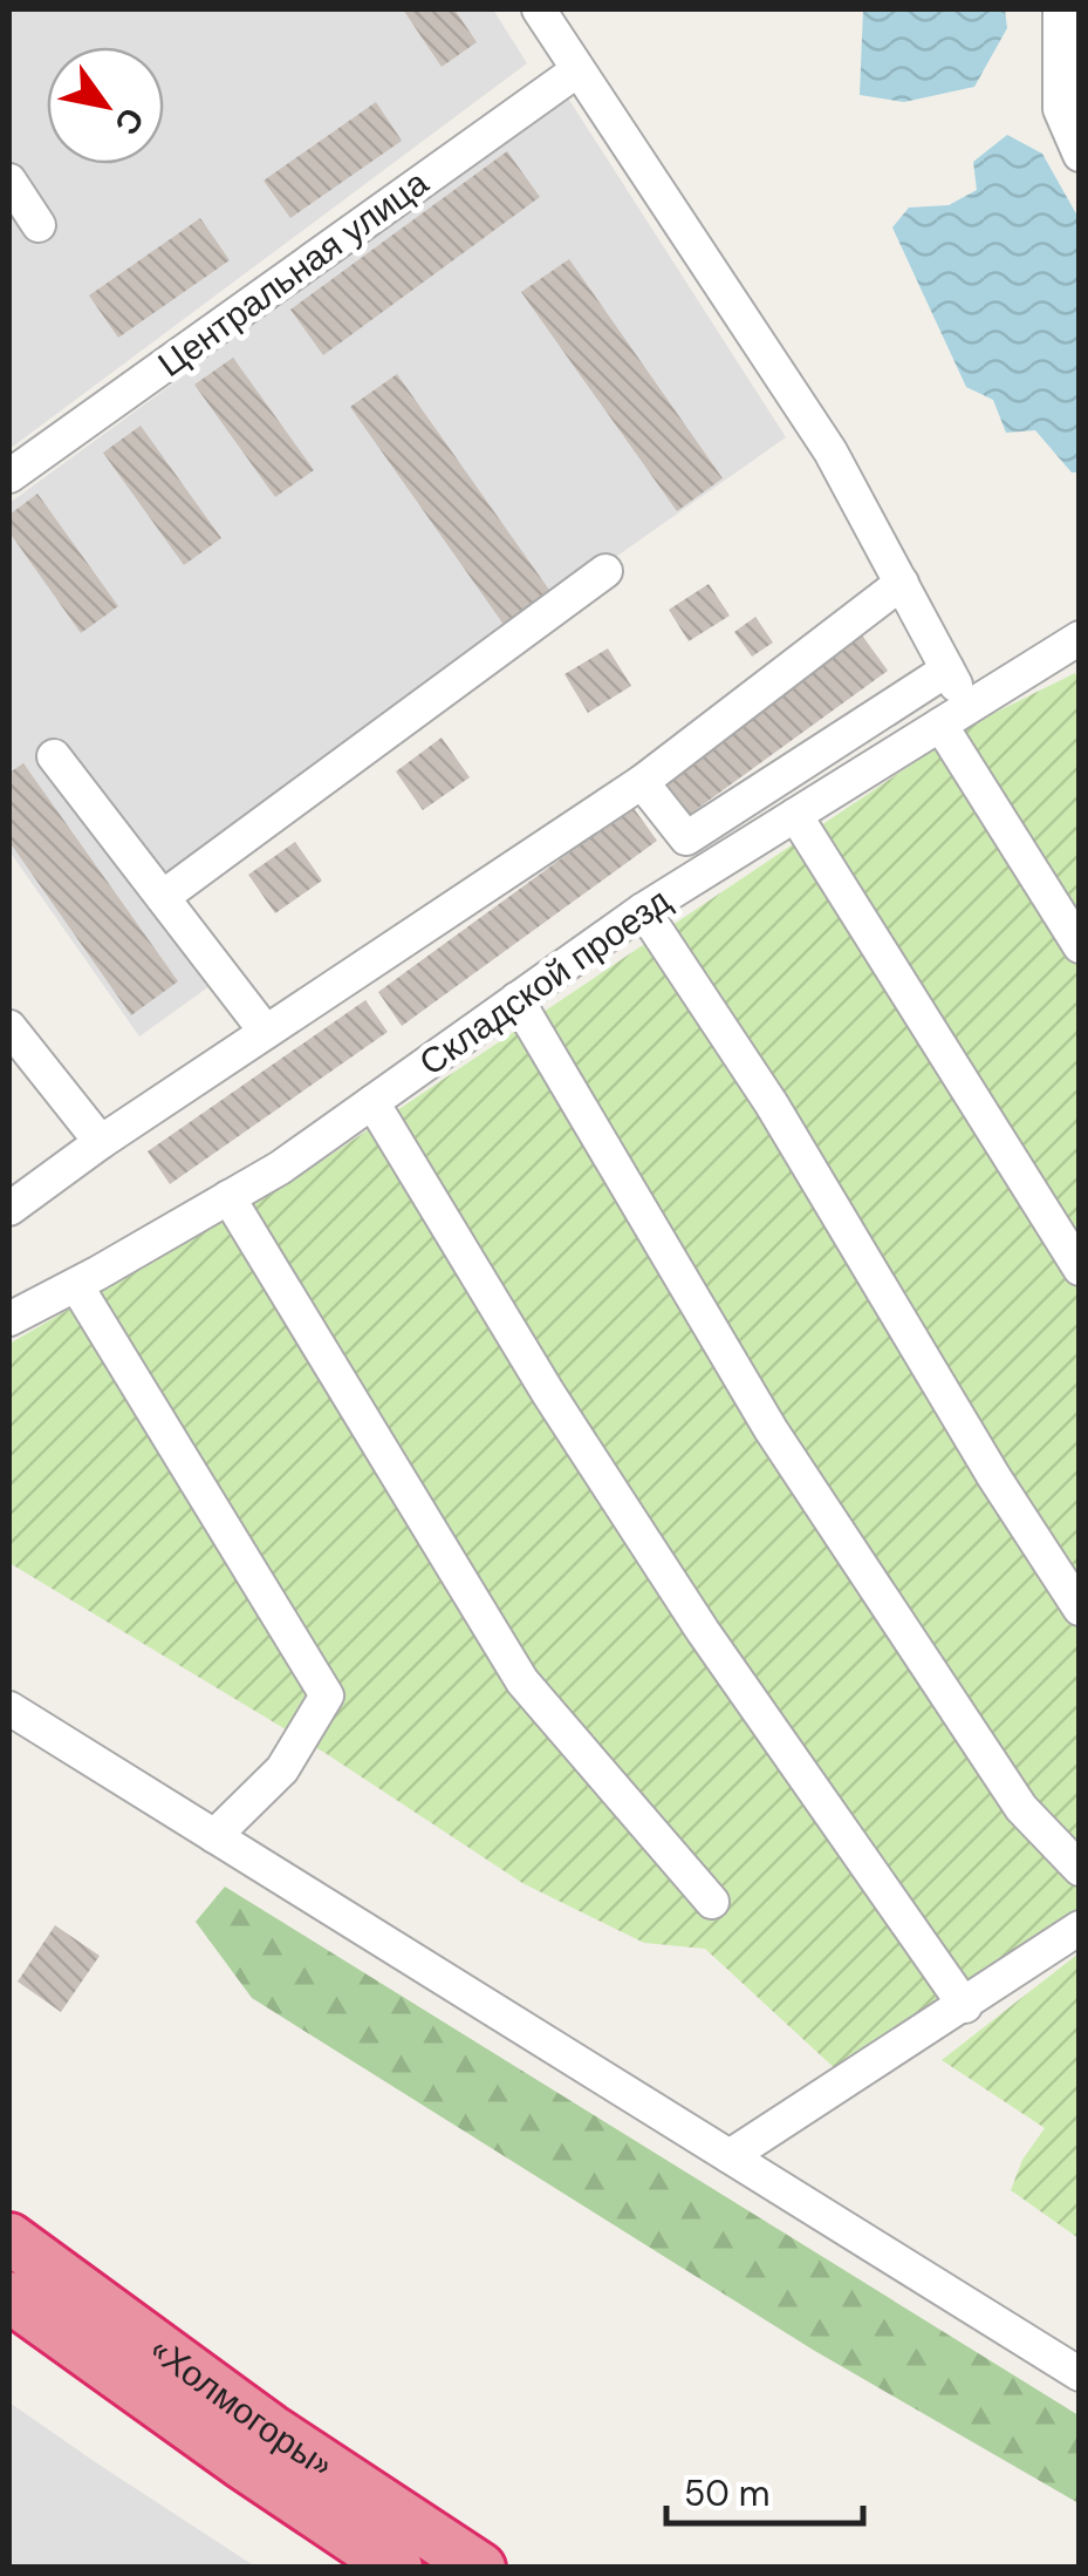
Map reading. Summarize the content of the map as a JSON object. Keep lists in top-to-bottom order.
{
  "streets": {
    "highway": ["«Холмогоры»"],
    "street": ["Центральная улица", "Складской проезд"]
  },
  "scale_bar": "50 m",
  "north": "bottom right"
}
